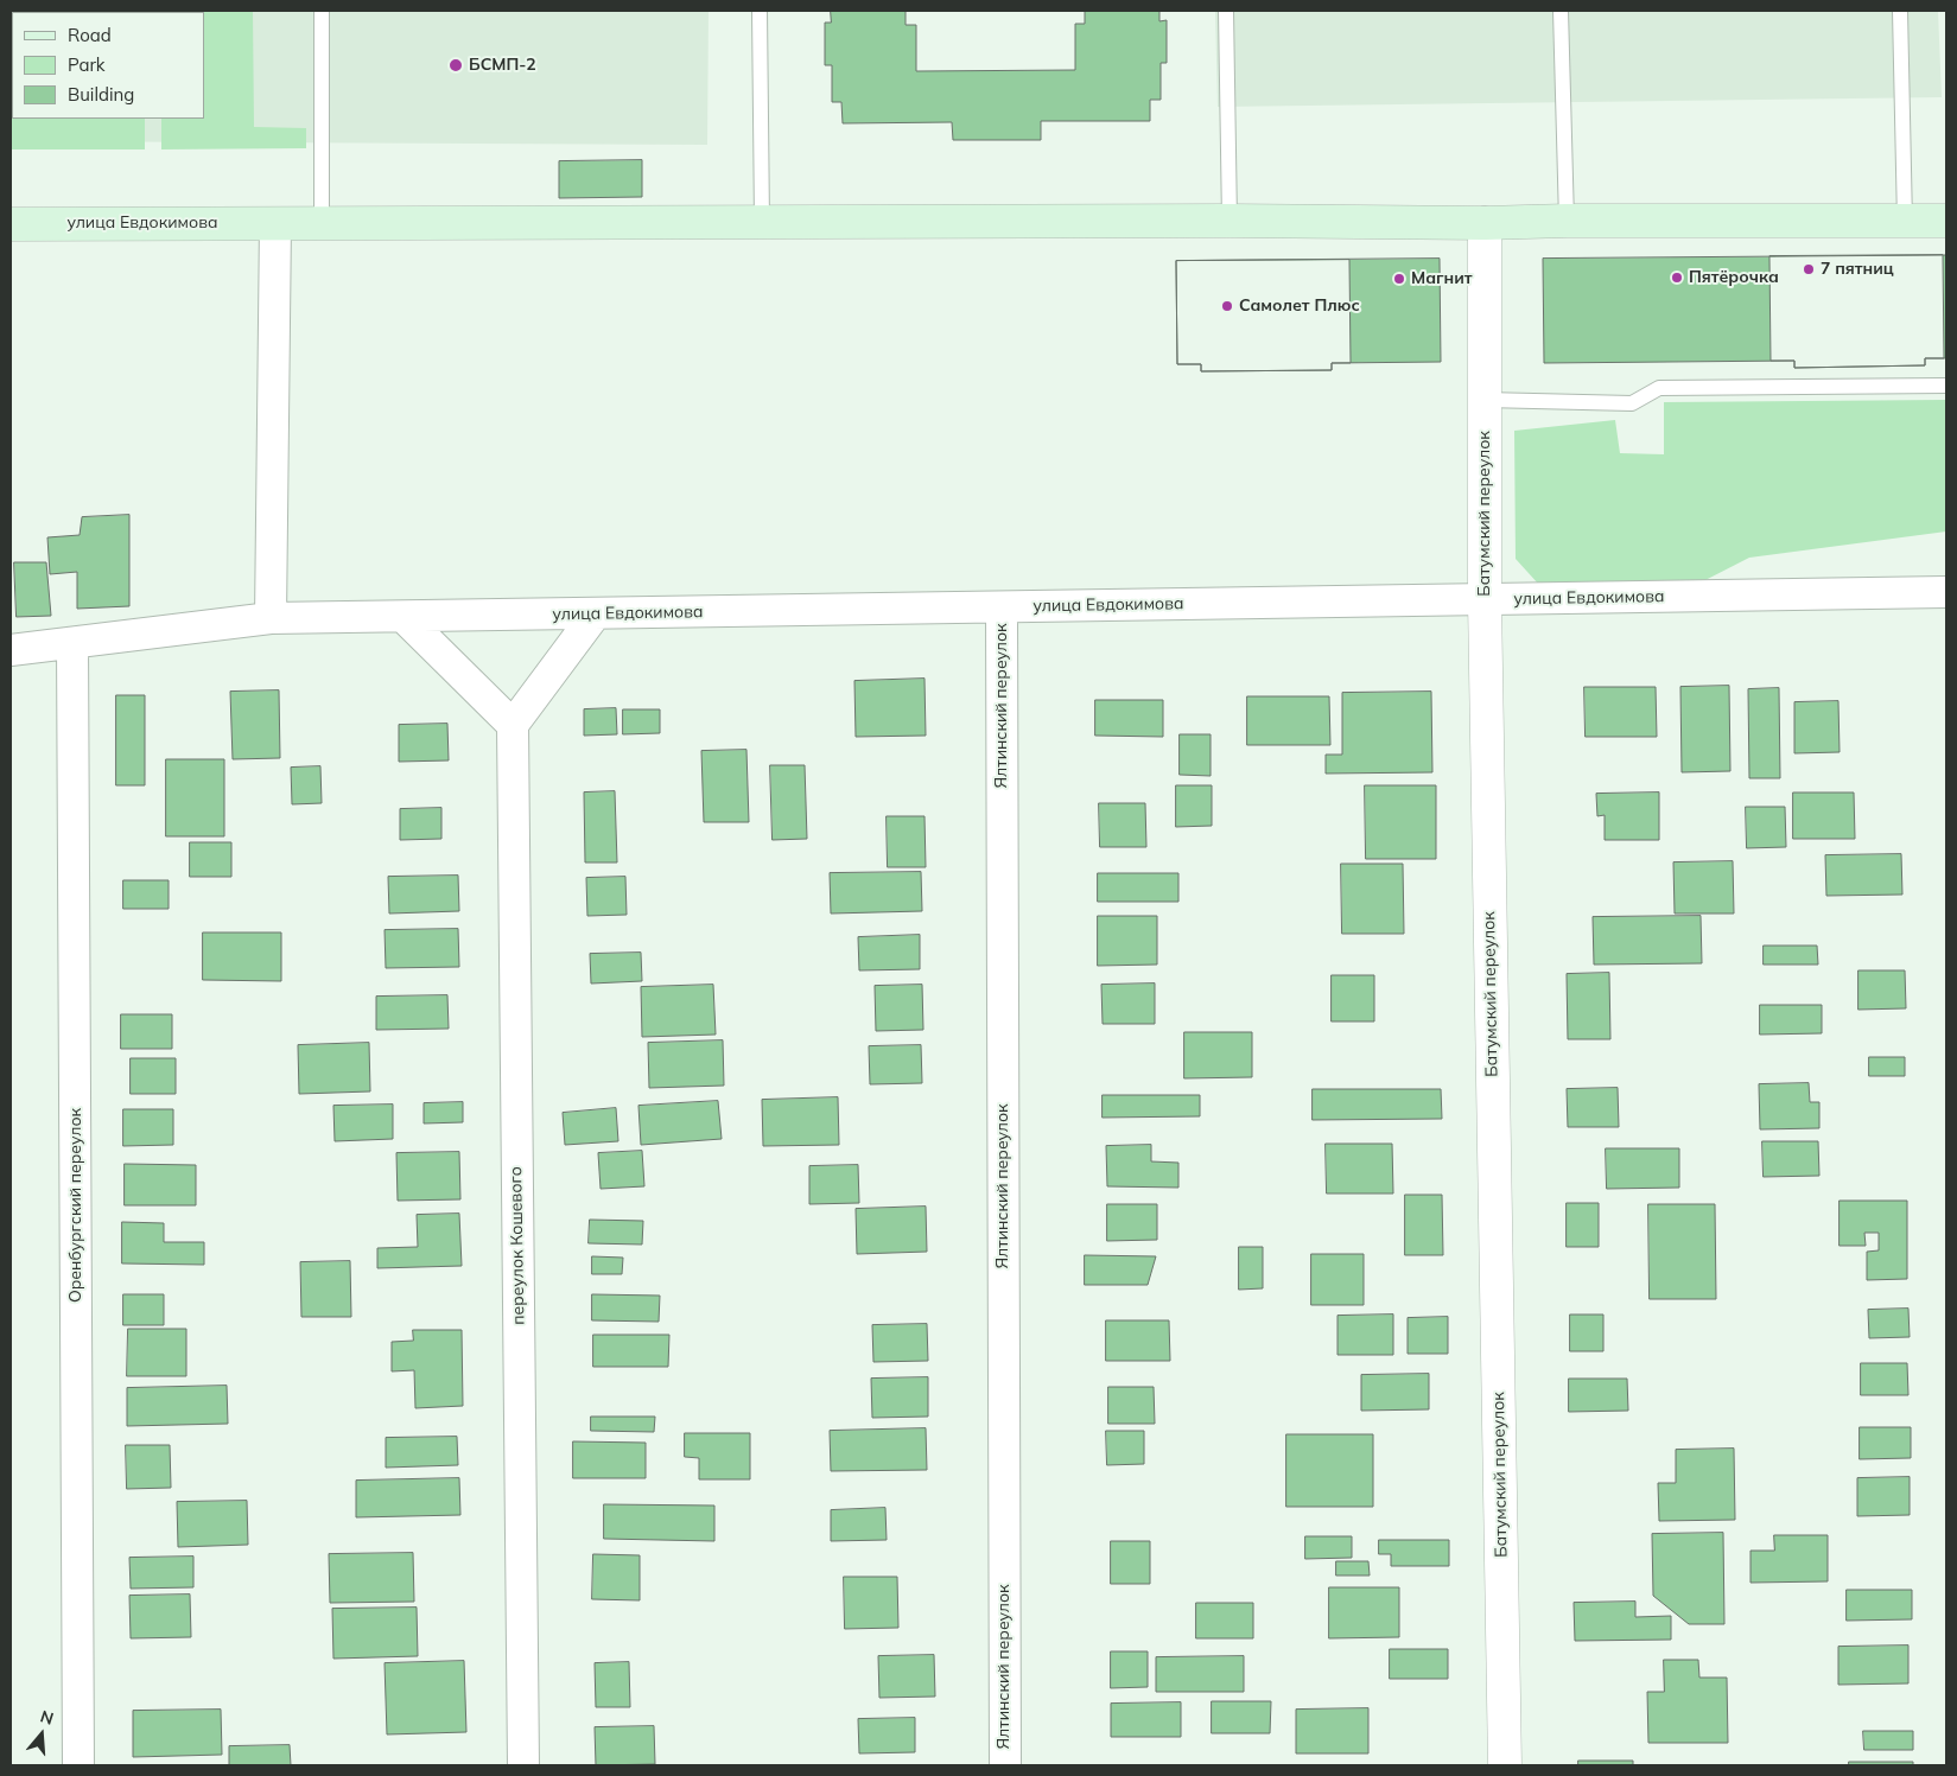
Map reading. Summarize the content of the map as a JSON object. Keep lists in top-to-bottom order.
{
  "streets": {
    "main road": ["улица Евдокимова"],
    "street": [
      "Батумский переулок",
      "Ялтинский переулок",
      "Оренбургский переулок",
      "переулок Кошевого"
    ]
  },
  "crossings": [
    ["улица Евдокимова", "Батумский переулок"],
    ["улица Евдокимова", "Ялтинский переулок"],
    ["улица Евдокимова", "Оренбургский переулок"]
  ],
  "places": [
    "БСМП-2",
    "7 пятниц",
    "Пятёрочка",
    "Магнит",
    "Самолет Плюс"
  ],
  "legend": ["Road", "Park", "Building"],
  "north": "top"
}
